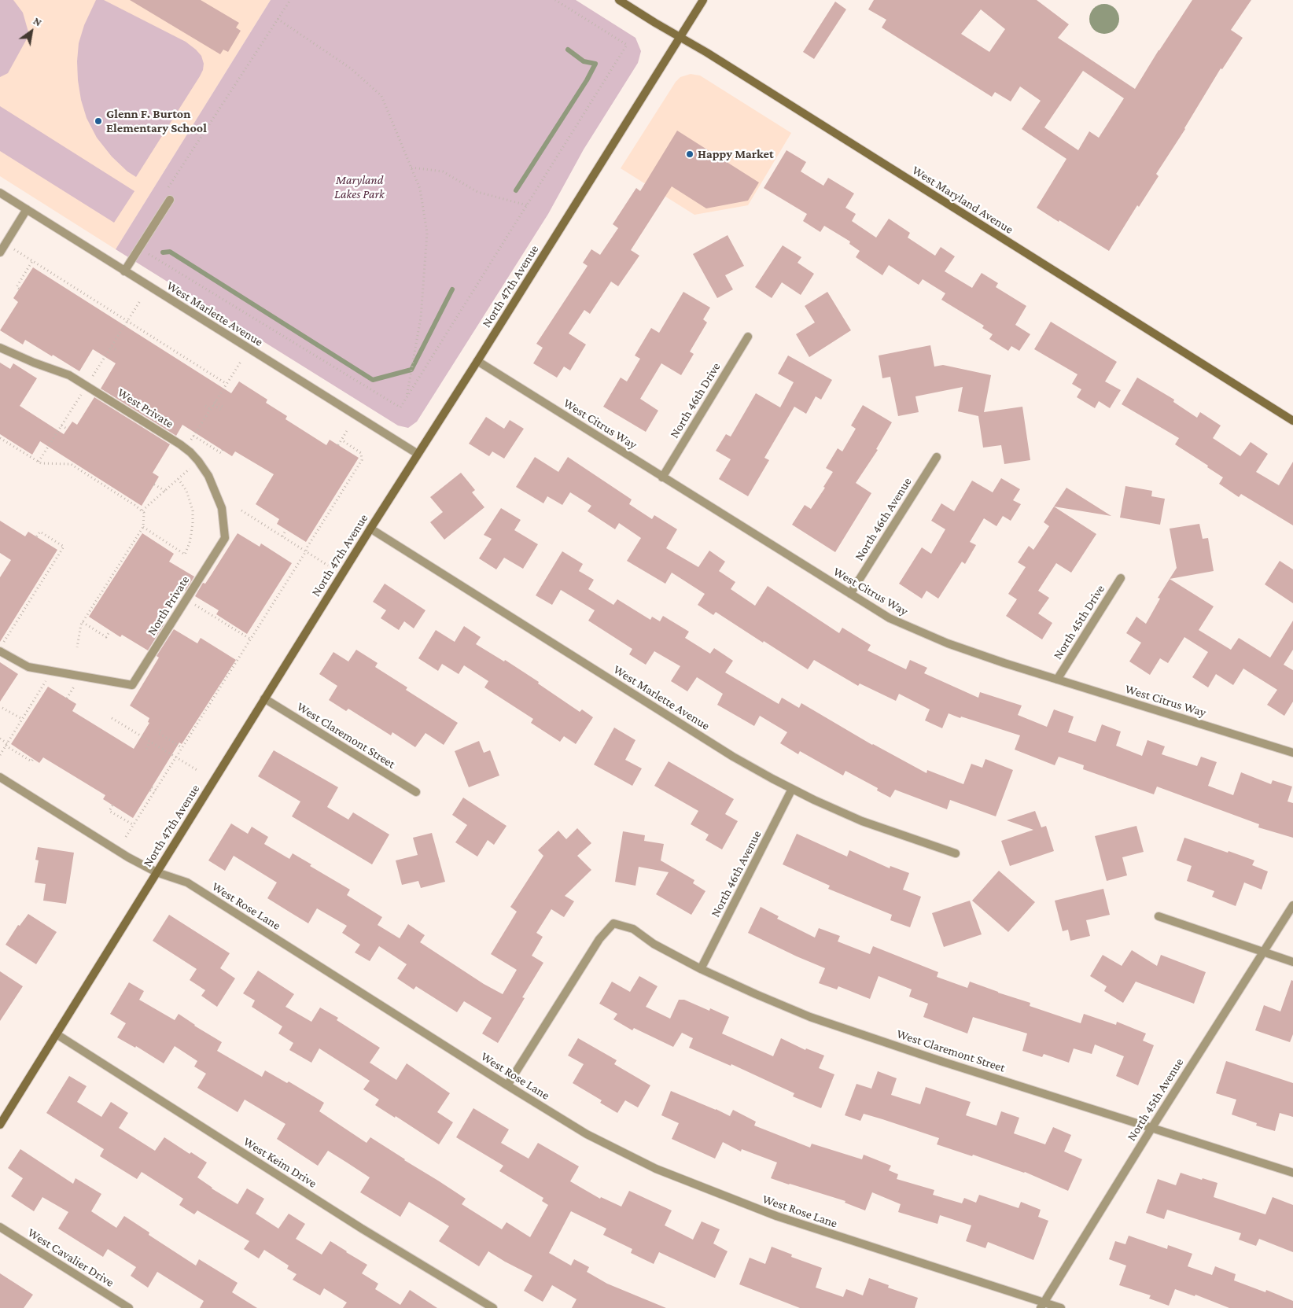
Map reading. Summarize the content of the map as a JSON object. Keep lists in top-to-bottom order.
{
  "streets": {
    "street": [
      "West Maryland Avenue",
      "North 47th Avenue",
      "West Marlette Avenue",
      "North 46th Drive",
      "West Private",
      "West Citrus Way",
      "North 46th Avenue",
      "North Private",
      "North 45th Drive",
      "West Claremont Street",
      "West Rose Lane",
      "North 45th Avenue",
      "West Keim Drive",
      "West Cavalier Drive"
    ]
  },
  "crossings": [
    ["West Maryland Avenue", "North 47th Avenue"],
    ["North 47th Avenue", "West Marlette Avenue"],
    ["North 47th Avenue", "West Citrus Way"],
    ["North 47th Avenue", "West Claremont Street"],
    ["North 47th Avenue", "West Rose Lane"],
    ["North 47th Avenue", "West Keim Drive"],
    ["West Marlette Avenue", "North 46th Avenue"],
    ["North 46th Drive", "West Citrus Way"],
    ["West Private", "North Private"],
    ["West Citrus Way", "North 46th Avenue"],
    ["West Citrus Way", "North 45th Drive"],
    ["North 46th Avenue", "West Claremont Street"],
    ["West Claremont Street", "West Rose Lane"],
    ["West Claremont Street", "North 45th Avenue"],
    ["West Rose Lane", "North 45th Avenue"]
  ],
  "parks": ["Maryland Lakes Park"],
  "places": ["Glenn F. Burton Elementary School", "Happy Market"],
  "north": "top right"
}
